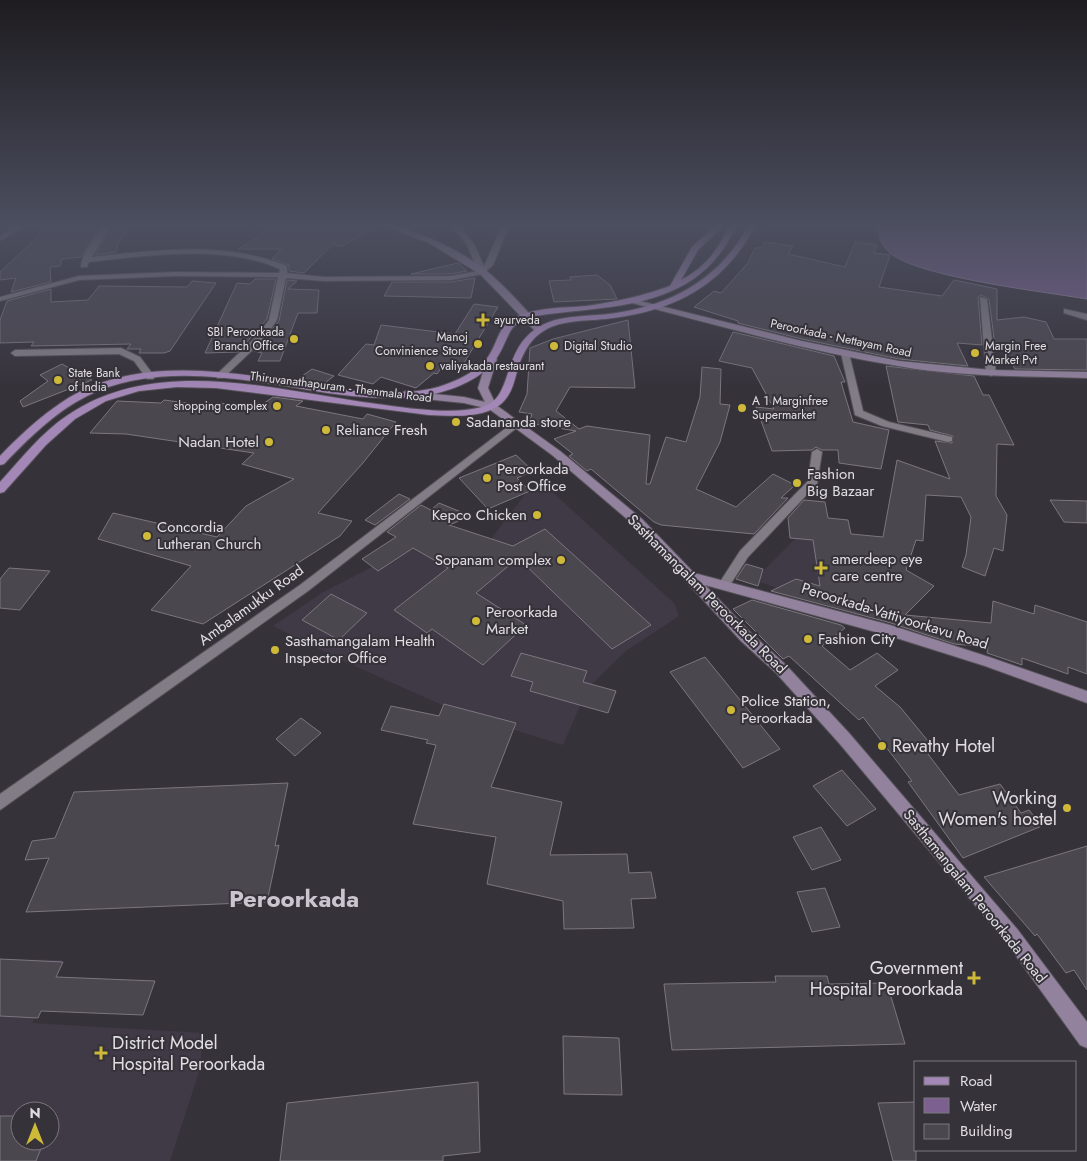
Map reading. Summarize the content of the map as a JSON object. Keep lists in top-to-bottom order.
{
  "streets": {
    "main road": [
      "Peroorkada - Nettayam Road",
      "Thiruvanathapuram - Thenmala Road",
      "Sasthamangalam Peroorkada Road",
      "Peroorkada-Vattiyoorkavu Road"
    ],
    "street": ["Ambalamukku Road"]
  },
  "crossings": [
    ["Thiruvanathapuram - Thenmala Road", "Sasthamangalam Peroorkada Road"],
    ["Sasthamangalam Peroorkada Road", "Ambalamukku Road"],
    ["Sasthamangalam Peroorkada Road", "Peroorkada-Vattiyoorkavu Road"]
  ],
  "districts": ["Peroorkada"],
  "places": {
    "health": [
      "ayurveda",
      "amerdeep eye care centre",
      "Government Hospital Peroorkada",
      "District Model Hospital Peroorkada"
    ],
    "other": [
      "SBI Peroorkada Branch Office",
      "Manoj Convinience Store",
      "Digital Studio",
      "Margin Free Market Pvt",
      "valiyakada restaurant",
      "State Bank of India",
      "shopping complex",
      "A 1 Marginfree Supermarket",
      "Sadananda store",
      "Reliance Fresh",
      "Nadan Hotel",
      "Peroorkada Post Office",
      "Fashion Big Bazaar",
      "Kepco Chicken",
      "Concordia Lutheran Church",
      "Sopanam complex",
      "Peroorkada Market",
      "Fashion City",
      "Sasthamangalam Health Inspector Office",
      "Police Station, Peroorkada",
      "Revathy Hotel",
      "Working Women's hostel"
    ]
  },
  "legend": ["Road", "Water", "Building"],
  "north": "top"
}
